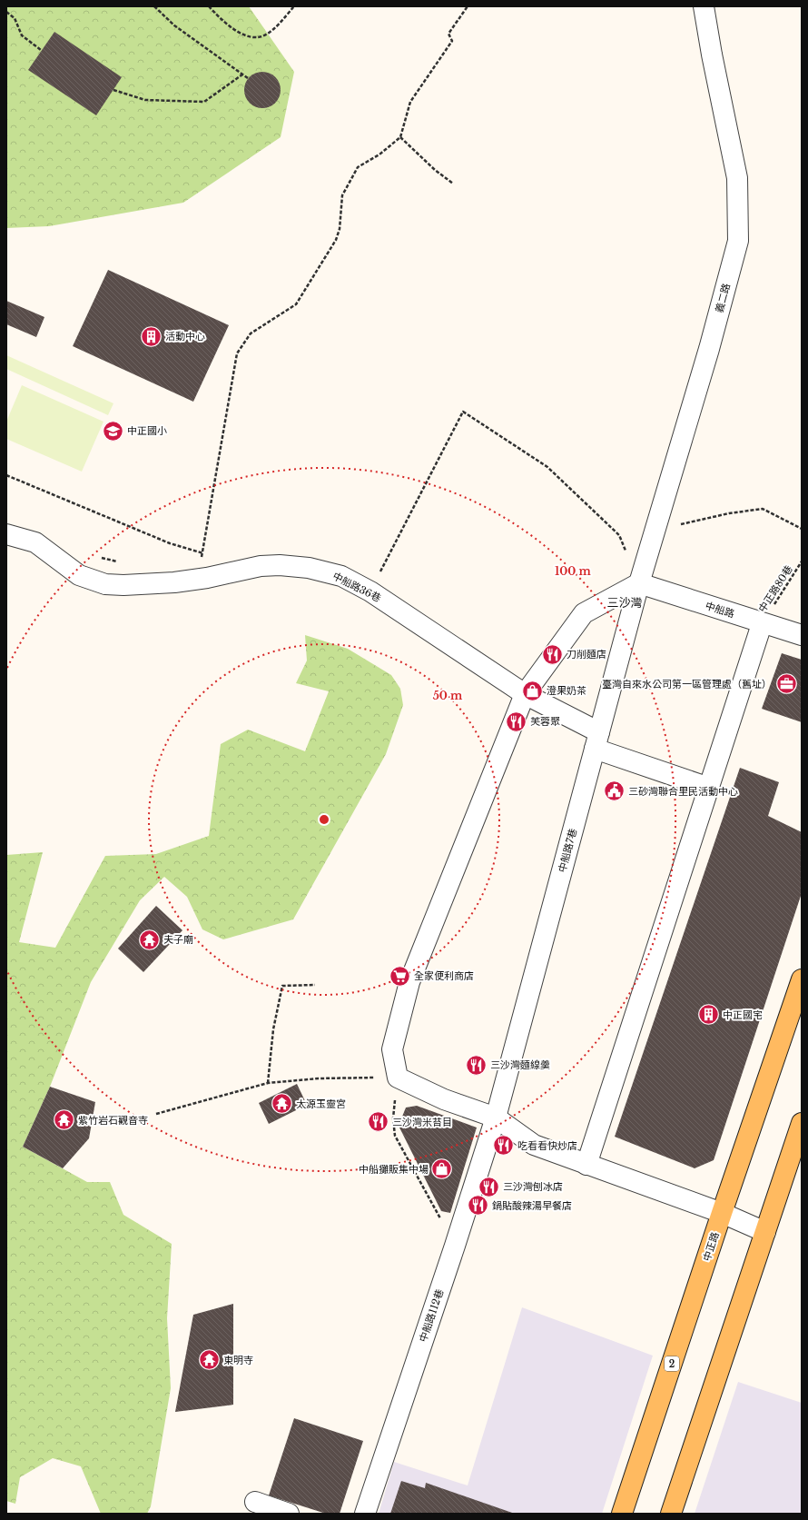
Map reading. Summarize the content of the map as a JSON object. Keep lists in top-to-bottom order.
{
  "streets": {
    "main road": ["中正路", "2"],
    "street": [
      "義二路",
      "中船路36巷",
      "中船路",
      "中船路7巷",
      "中船路112巷"
    ],
    "path": ["中正路80巷"]
  },
  "crossings": [
    ["義二路", "中船路"],
    ["義二路", "中船路7巷"],
    ["中船路36巷", "中船路7巷"],
    ["中正路80巷", "中船路"],
    ["中船路", "中船路7巷"],
    ["中船路7巷", "中船路112巷"]
  ],
  "districts": ["三沙灣"],
  "places": {
    "building": ["活動中心", "中正國宅"],
    "school or university": ["中正國小"],
    "restaurant": [
      "刀削麵店",
      "芙蓉聚",
      "三沙灣麵線羹",
      "三沙灣米苔目",
      "吃看看快炒店",
      "三沙灣刨冰店",
      "鍋貼酸辣湯早餐店"
    ],
    "office": ["臺灣自來水公司第一區管理處（舊址）"],
    "shop": ["澄果奶茶", "中船攤販集中場"],
    "public building": ["三砂灣聯合里民活動中心"],
    "temple": [
      "夫子廟",
      "太源玉靈宮",
      "紫竹岩石觀音寺",
      "東明寺"
    ],
    "supermarket": ["全家便利商店"]
  },
  "rings": ["100 m", "50 m"]
}
